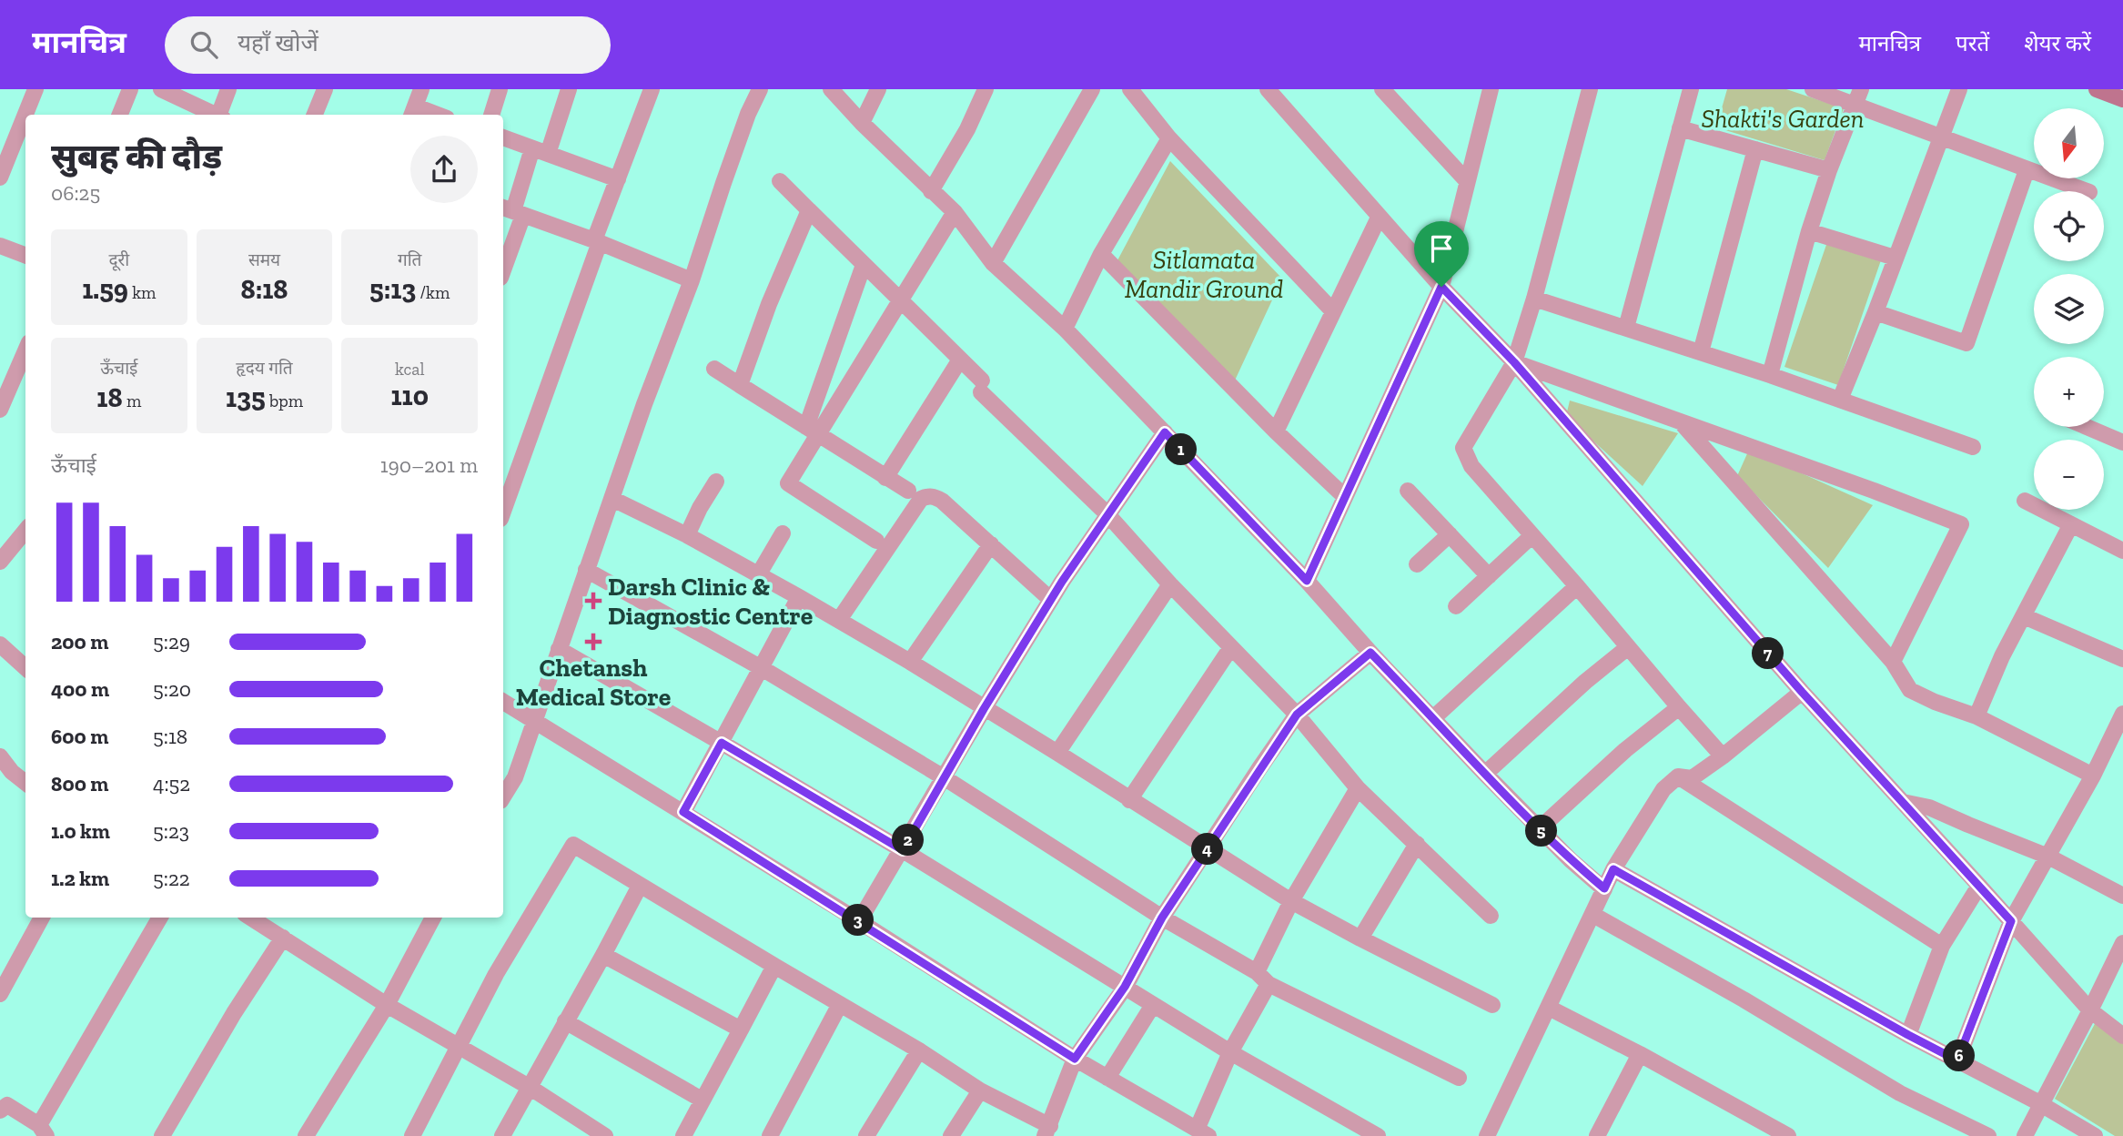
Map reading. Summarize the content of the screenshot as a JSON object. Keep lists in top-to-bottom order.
{
  "parks": ["Shakti's Garden", "Sitlamata Mandir Ground"],
  "places": {
    "health": ["Darsh Clinic & Diagnostic Centre", "Chetansh Medical Store"]
  },
  "north": "bottom",
  "page": {
    "header": "मानचित्र",
    "search": "यहाँ खोजें",
    "nav": ["मानचित्र", "परतें", "शेयर करें"],
    "map_buttons": ["+", "−"],
    "heading": ["सुबह की दौड़", "06:25"],
    "stats": [
      ["दूरी", "1.59 km"],
      ["समय", "8:18"],
      ["गति", "5:13 /km"],
      ["ऊँचाई", "18 m"],
      ["हृदय गति", "135 bpm"],
      ["kcal", "110"]
    ],
    "pins": [
      "1",
      "7",
      "5",
      "2",
      "4",
      "3",
      "6"
    ],
    "chart": ["ऊँचाई", "190–201 m"],
    "list": [
      {
        "name": "200 m",
        "note": "5:29"
      },
      {
        "name": "400 m",
        "note": "5:20"
      },
      {
        "name": "600 m",
        "note": "5:18"
      },
      {
        "name": "800 m",
        "note": "4:52"
      },
      {
        "name": "1.0 km",
        "note": "5:23"
      },
      {
        "name": "1.2 km",
        "note": "5:22"
      }
    ]
  }
}
